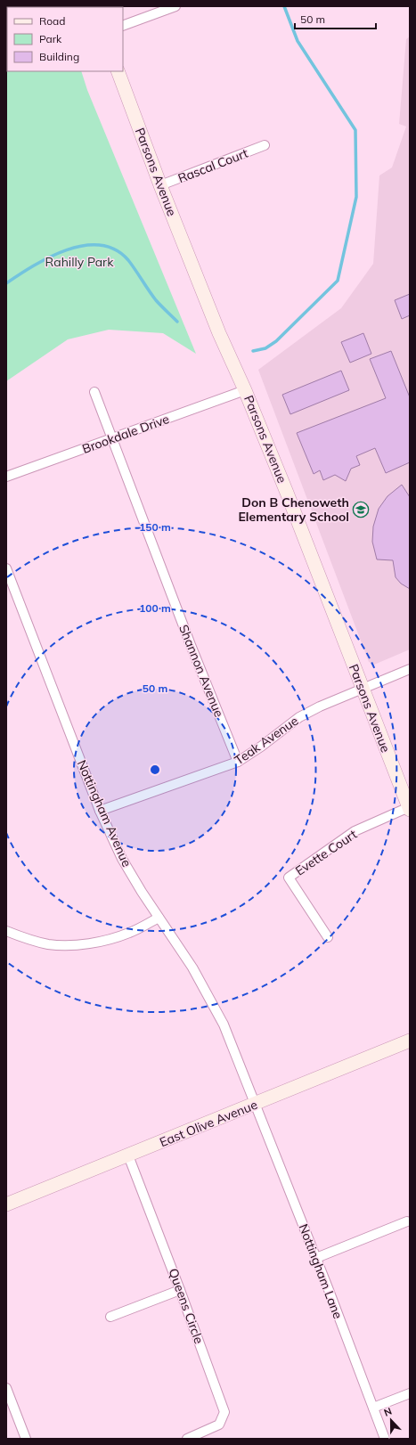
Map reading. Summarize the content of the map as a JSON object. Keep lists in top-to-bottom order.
{
  "streets": {
    "street": [
      "Rascal Court",
      "Parsons Avenue",
      "Brookdale Drive",
      "Shannon Avenue",
      "Teak Avenue",
      "Nottingham Avenue",
      "Evette Court",
      "East Olive Avenue",
      "Nottingham Lane",
      "Queens Circle"
    ]
  },
  "crossings": [
    ["Rascal Court", "Parsons Avenue"],
    ["Parsons Avenue", "Brookdale Drive"],
    ["Parsons Avenue", "Teak Avenue"],
    ["Parsons Avenue", "Evette Court"],
    ["Brookdale Drive", "Shannon Avenue"],
    ["Shannon Avenue", "Teak Avenue"],
    ["Teak Avenue", "Nottingham Avenue"],
    ["Nottingham Avenue", "East Olive Avenue"],
    ["Nottingham Avenue", "Nottingham Lane"],
    ["East Olive Avenue", "Nottingham Lane"],
    ["East Olive Avenue", "Queens Circle"]
  ],
  "parks": ["Rahilly Park"],
  "places": {
    "school or university": ["Don B Chenoweth Elementary School"]
  },
  "legend": ["Road", "Park", "Building"],
  "scale_bar": "50 m",
  "north": "top",
  "rings": ["150 m", "100 m", "50 m"]
}
